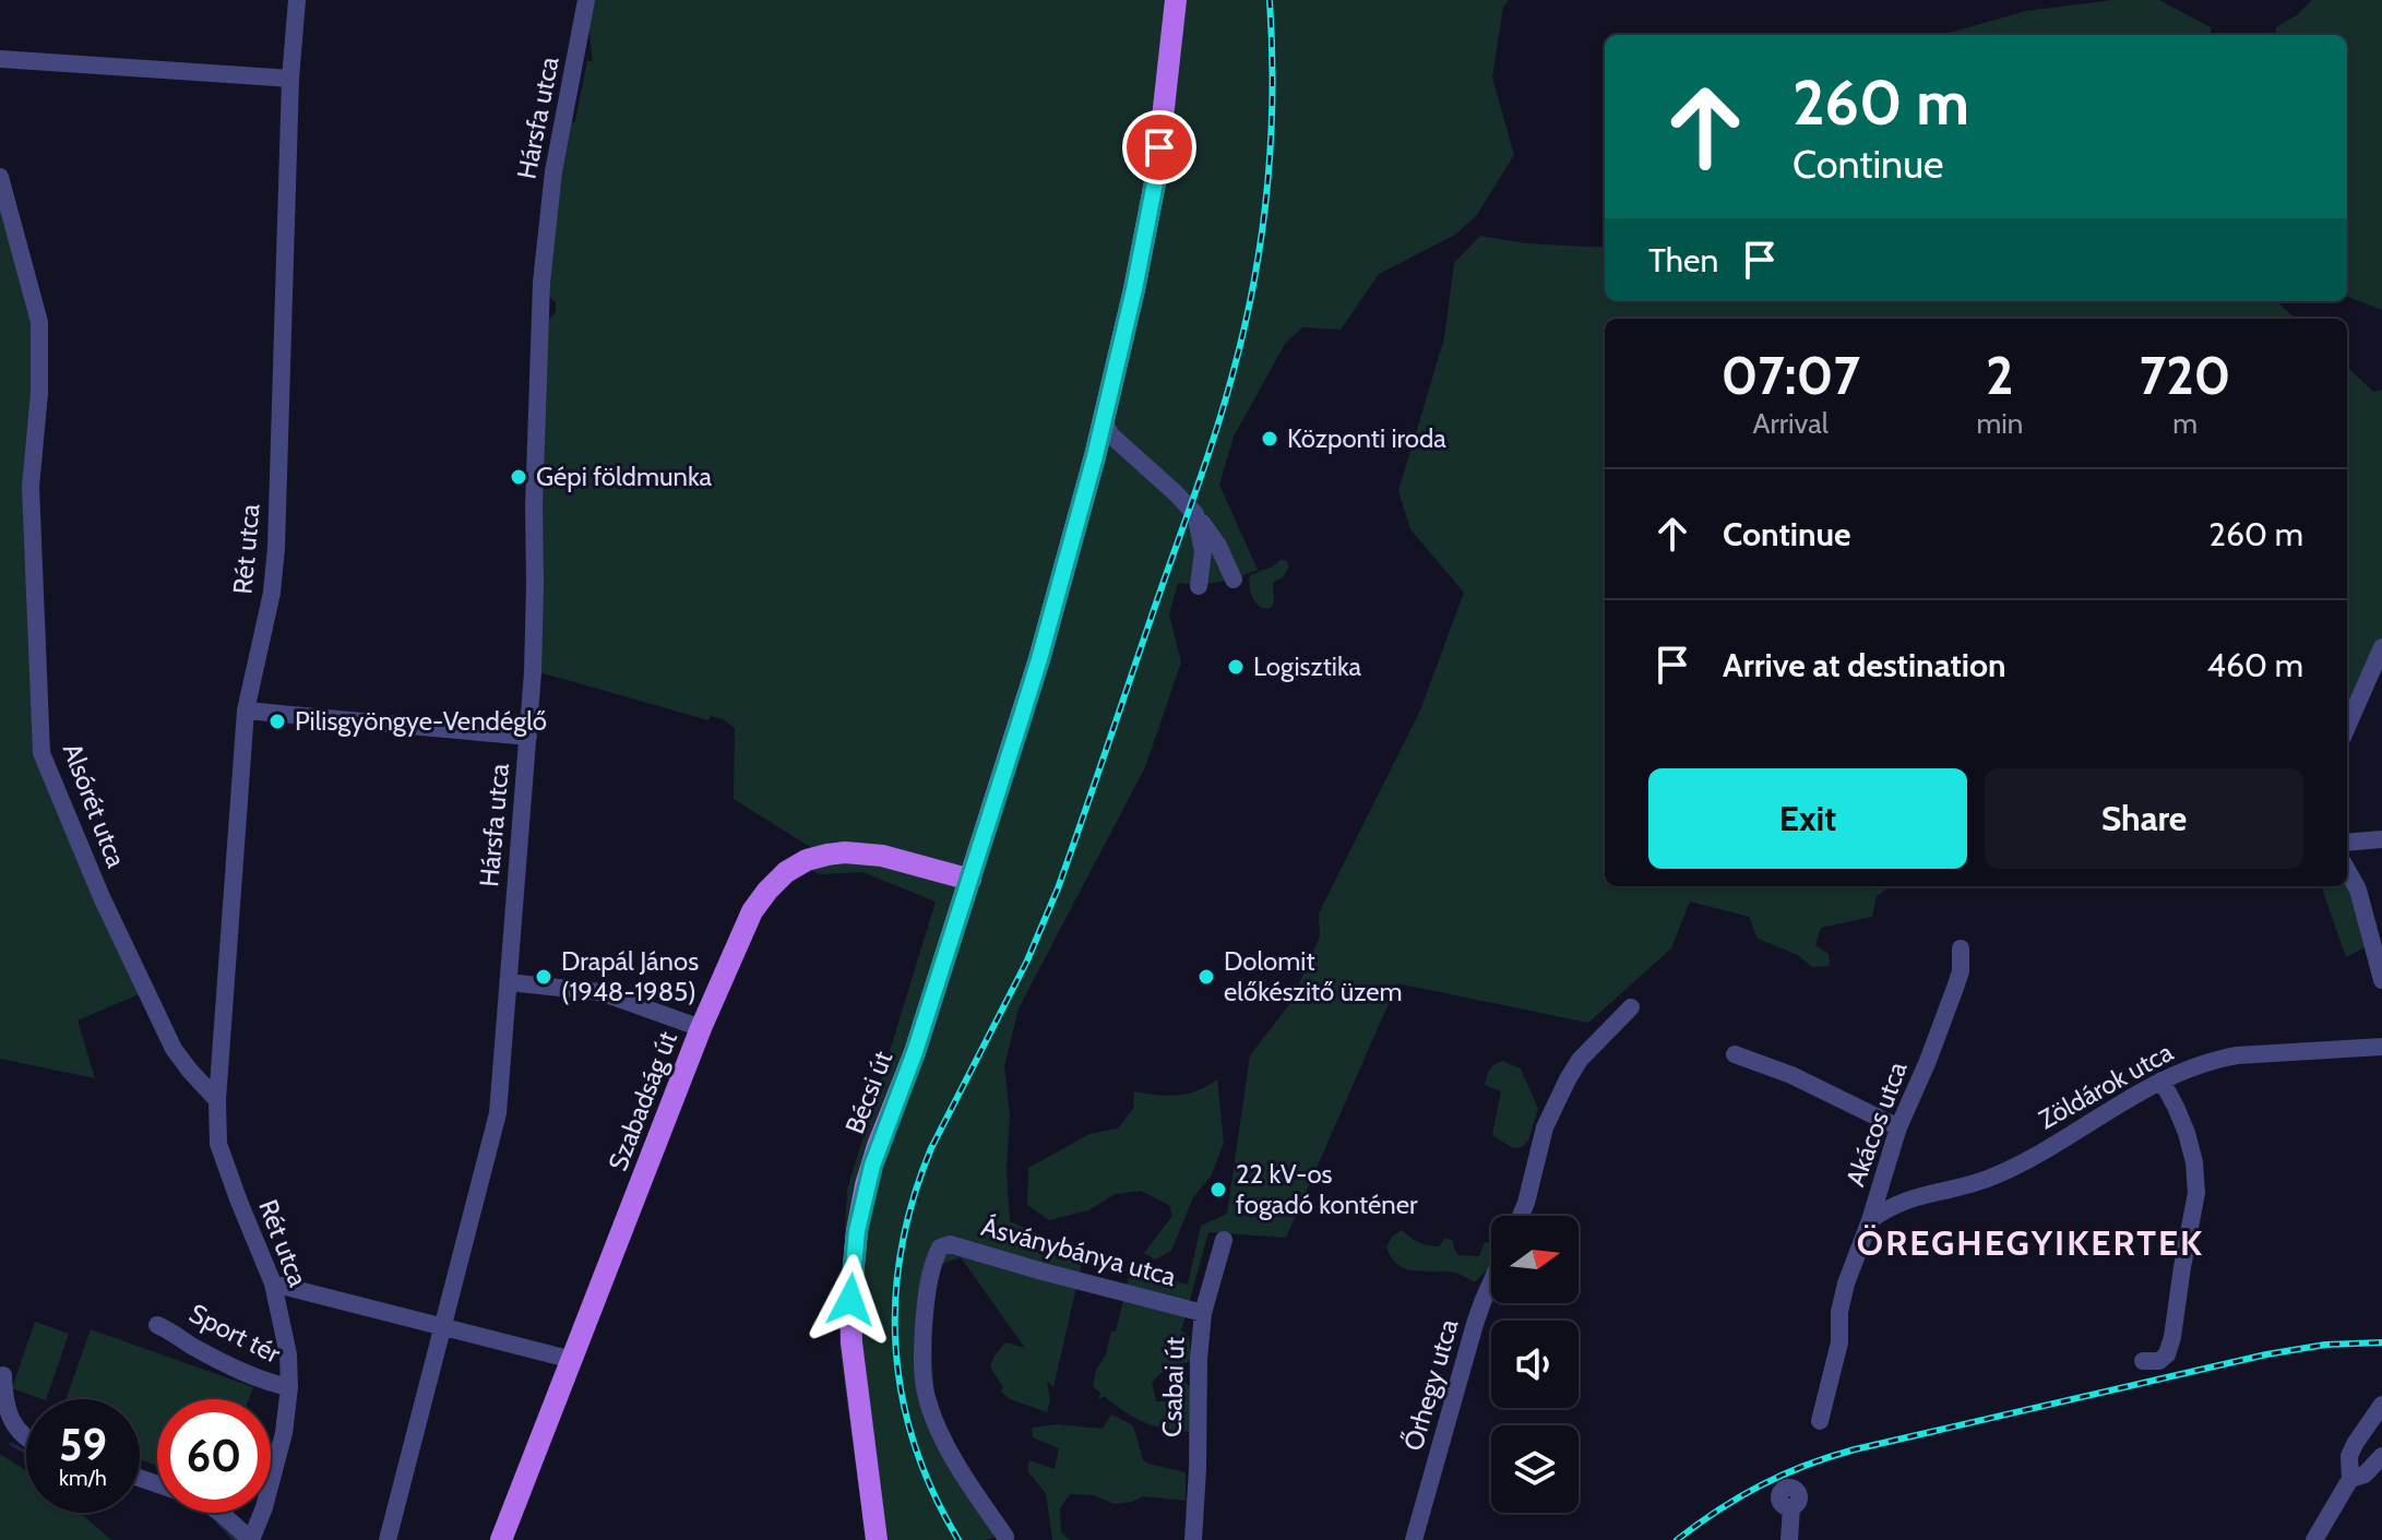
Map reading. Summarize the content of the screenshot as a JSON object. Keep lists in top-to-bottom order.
{
  "streets": {
    "main road": ["Bécsi út", "Szabadság út"],
    "street": [
      "Hársfa utca",
      "Rét utca",
      "Alsórét utca",
      "Zöldárok utca",
      "Akácos utca",
      "Ásványbánya utca",
      "Sport tér",
      "Őrhegy utca",
      "Csabai út"
    ]
  },
  "crossings": [
    ["Rét utca", "Alsórét utca"],
    ["Rét utca", "Sport tér"],
    ["Zöldárok utca", "Akácos utca"],
    ["Bécsi út", "Szabadság út"],
    ["Ásványbánya utca", "Csabai út"]
  ],
  "districts": ["ÖREGHEGYIKERTEK"],
  "places": [
    "Központi iroda",
    "Gépi földmunka",
    "Logisztika",
    "Pilisgyöngye-Vendéglő",
    "Drapál János (1948-1985)",
    "Dolomit előkészitő üzem",
    "22 kV-os fogadó konténer"
  ],
  "north": "right",
  "page": {
    "turn": ["260 m", "Continue"],
    "then": "Then",
    "eta": [
      "07:07",
      "Arrival",
      "2",
      "min",
      "720",
      "m"
    ],
    "list": [
      {
        "name": "Continue",
        "value": "260 m"
      },
      {
        "name": "Arrive at destination",
        "value": "460 m"
      }
    ],
    "buttons": ["Exit", "Share"],
    "speed": "59 km/h",
    "limit": "60"
  }
}
